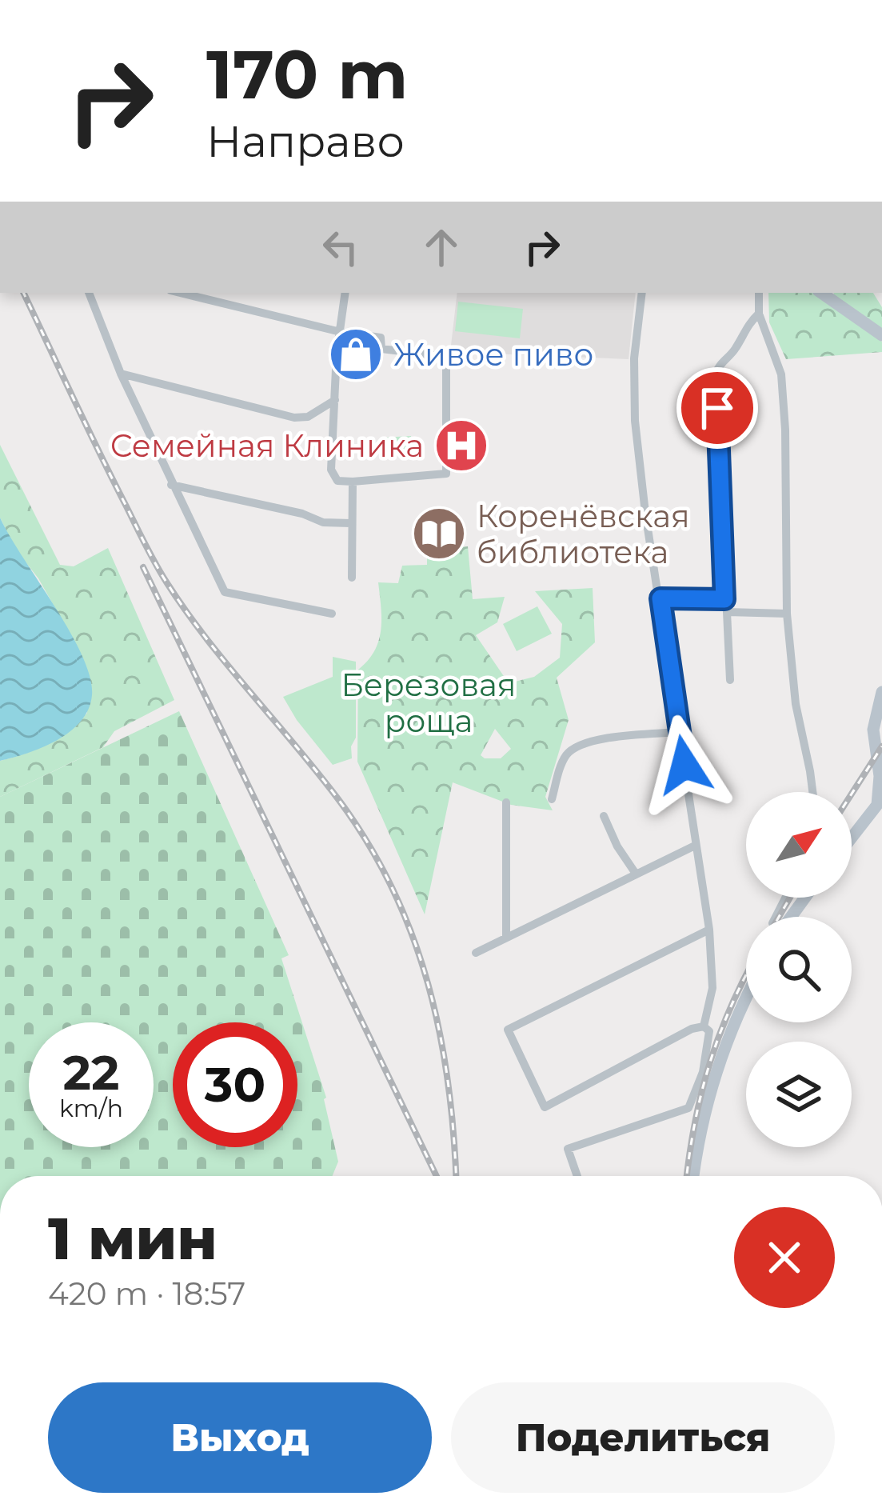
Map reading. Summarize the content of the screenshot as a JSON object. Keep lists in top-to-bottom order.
{
  "parks": ["Березовая роща"],
  "places": {
    "shop": ["Живое пиво"],
    "hospital": ["Семейная Клиника"],
    "library": ["Коренёвская библиотека"]
  },
  "north": "top right",
  "page": {
    "turn": ["170 m", "Направо"],
    "speed": "22 km/h",
    "limit": "30",
    "heading": ["1 мин", "420 m · 18:57"],
    "buttons": ["Выход", "Поделиться"]
  }
}
